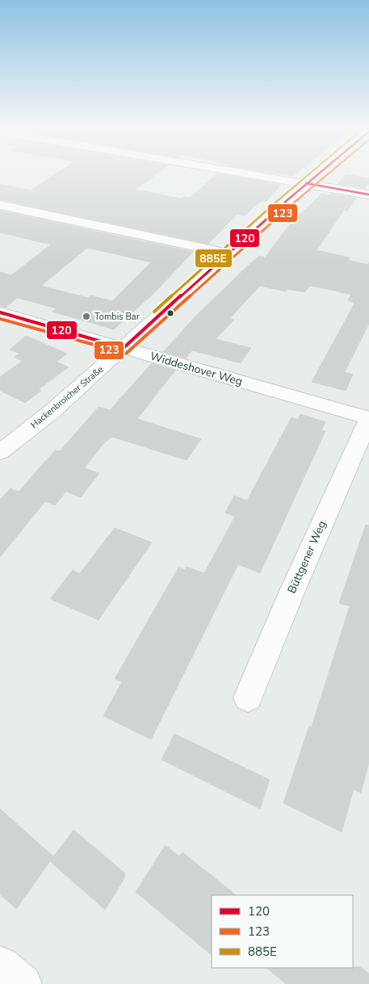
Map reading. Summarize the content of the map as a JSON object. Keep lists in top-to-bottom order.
{
  "streets": {
    "street": ["Widdeshover Weg", "Hackenbroicher Straße", "Büttgener Weg"]
  },
  "crossings": [
    ["Widdeshover Weg", "Hackenbroicher Straße"],
    ["Widdeshover Weg", "Büttgener Weg"]
  ],
  "places": ["Tombis Bar"],
  "lines": ["transit line 120", "transit line 123", "transit line 885E"],
  "legend": ["120", "123", "885E"]
}
